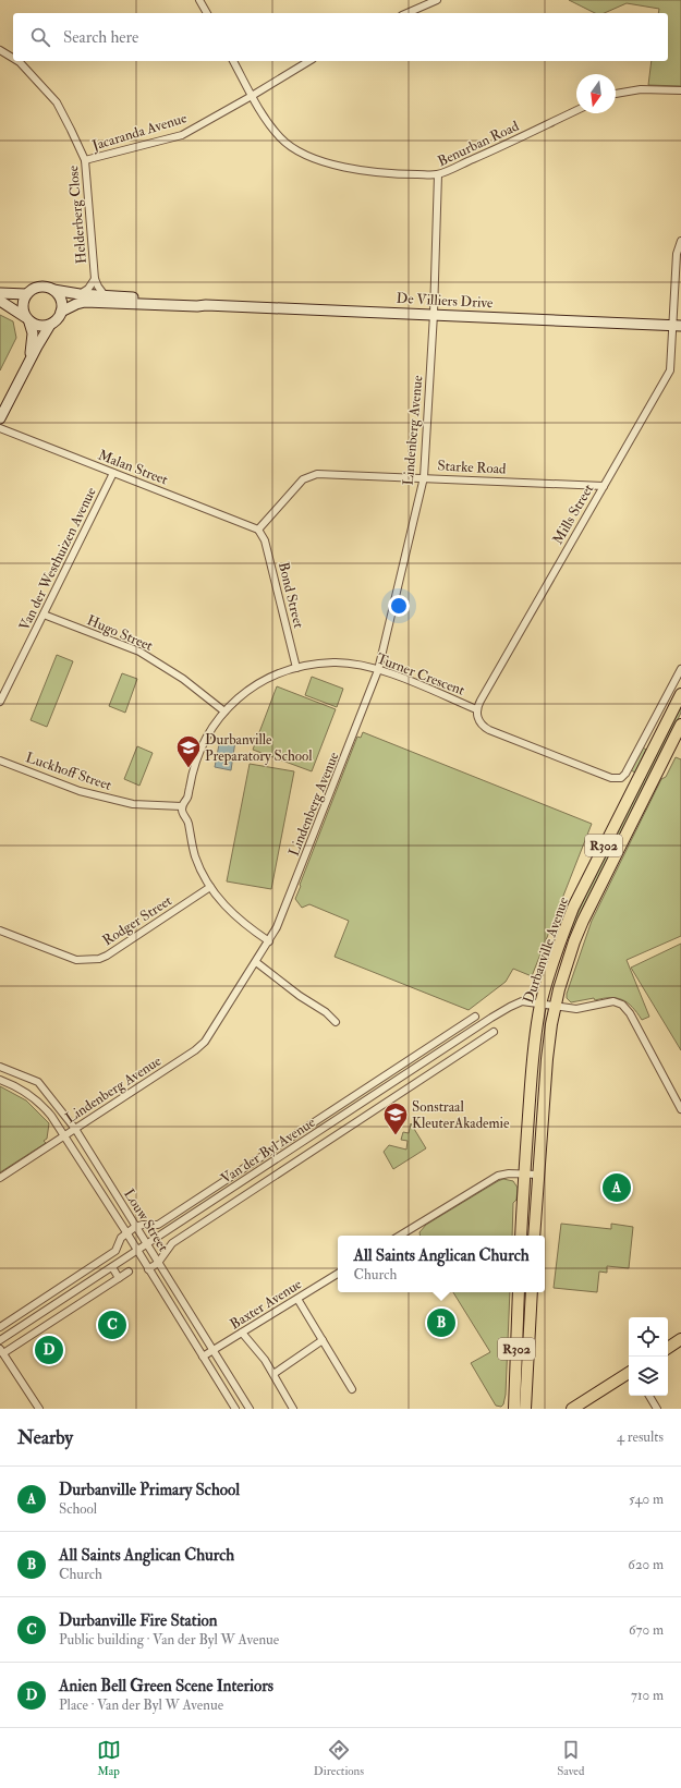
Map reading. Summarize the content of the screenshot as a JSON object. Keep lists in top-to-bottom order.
{
  "streets": {
    "main road": ["R302", "Durbanville Avenue"],
    "street": [
      "Jacaranda Avenue",
      "Benurban Road",
      "Helderberg Close",
      "De Villiers Drive",
      "Lindenberg Avenue",
      "Malan Street",
      "Starke Road",
      "Mills Street",
      "Van der Westhuizen Avenue",
      "Bond Street",
      "Hugo Street",
      "Turner Crescent",
      "Luckhoff Street",
      "Rodger Street",
      "Van der Byl Avenue",
      "Louw Street",
      "Baxter Avenue"
    ]
  },
  "crossings": [
    ["Jacaranda Avenue", "Helderberg Close"],
    ["Benurban Road", "De Villiers Drive"],
    ["Benurban Road", "Lindenberg Avenue"],
    ["Helderberg Close", "De Villiers Drive"],
    ["De Villiers Drive", "Lindenberg Avenue"],
    ["De Villiers Drive", "Mills Street"],
    ["Lindenberg Avenue", "Starke Road"],
    ["Lindenberg Avenue", "Turner Crescent"],
    ["Lindenberg Avenue", "Louw Street"],
    ["Malan Street", "Starke Road"],
    ["Malan Street", "Van der Westhuizen Avenue"],
    ["Malan Street", "Bond Street"],
    ["Starke Road", "Mills Street"],
    ["Starke Road", "Bond Street"],
    ["Mills Street", "Turner Crescent"],
    ["Van der Westhuizen Avenue", "Hugo Street"],
    ["Bond Street", "Turner Crescent"],
    ["Hugo Street", "Turner Crescent"],
    ["Turner Crescent", "Luckhoff Street"],
    ["Durbanville Avenue", "Van der Byl Avenue"],
    ["Van der Byl Avenue", "Louw Street"],
    ["Louw Street", "Baxter Avenue"]
  ],
  "places": {
    "school or university": ["Durbanville Preparatory School", "Sonstraal KleuterAkademie"]
  },
  "north": "bottom",
  "page": {
    "search": "Search here",
    "pins": [
      "A",
      "B",
      "C",
      "D"
    ],
    "popup": ["All Saints Anglican Church", "Church"],
    "heading": ["Nearby", "4 results"],
    "list": [
      {
        "mark": "A",
        "name": "Durbanville Primary School",
        "note": "School",
        "value": "540 m"
      },
      {
        "mark": "B",
        "name": "All Saints Anglican Church",
        "note": "Church",
        "value": "620 m"
      },
      {
        "mark": "C",
        "name": "Durbanville Fire Station",
        "note": "Public building · Van der Byl W Avenue",
        "value": "670 m"
      },
      {
        "mark": "D",
        "name": "Anien Bell Green Scene Interiors",
        "note": "Place · Van der Byl W Avenue",
        "value": "710 m"
      }
    ],
    "nav": ["Map", "Directions", "Saved"]
  }
}
